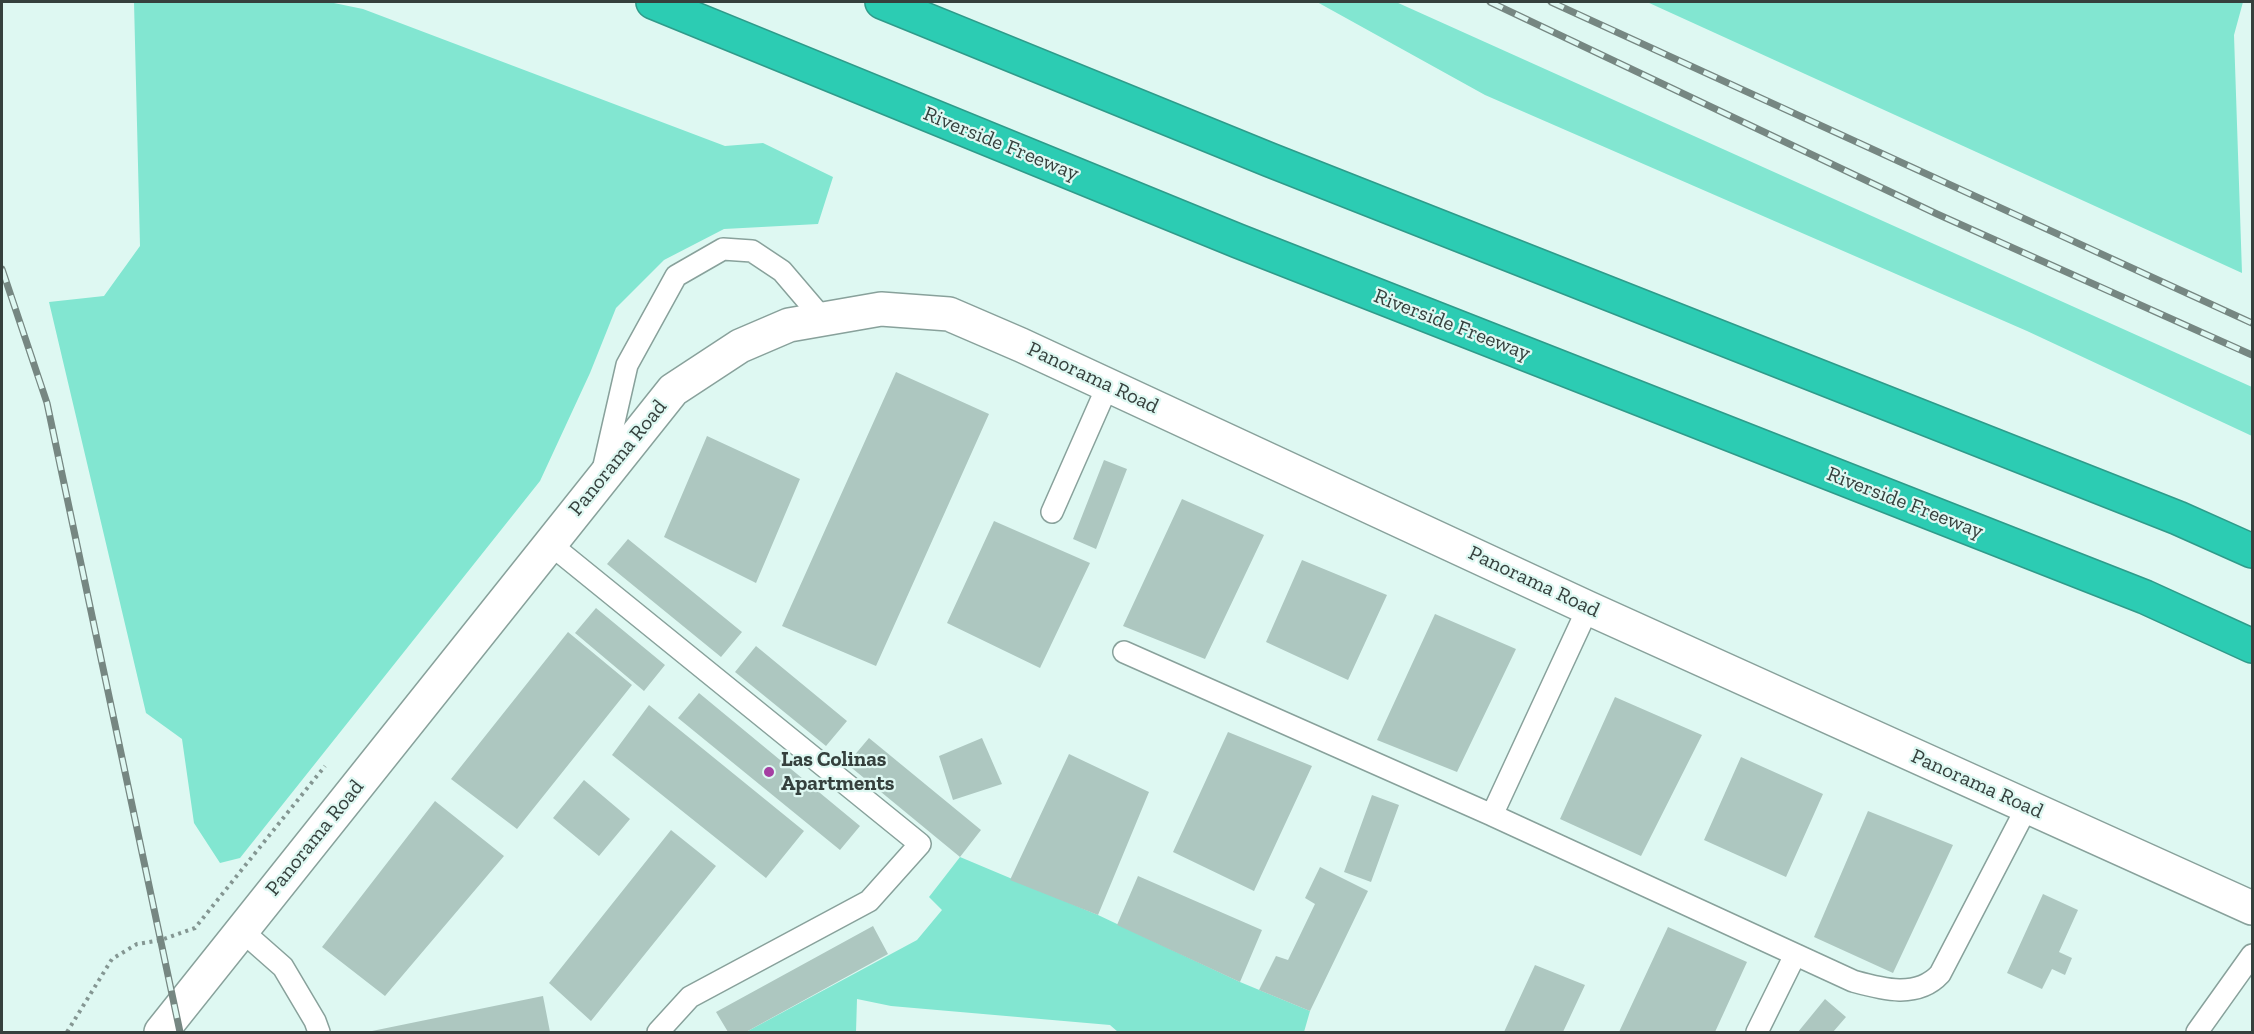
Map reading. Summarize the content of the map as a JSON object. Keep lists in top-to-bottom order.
{
  "streets": {
    "highway": ["Riverside Freeway"],
    "street": ["Panorama Road"]
  },
  "places": ["Las Colinas Apartments"]
}
